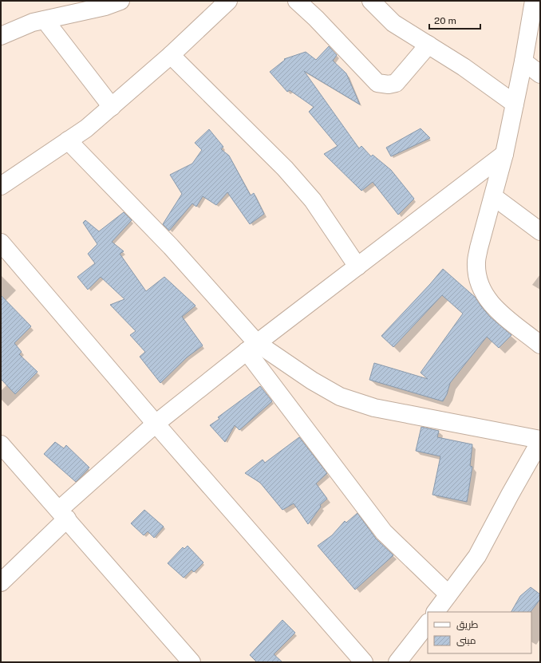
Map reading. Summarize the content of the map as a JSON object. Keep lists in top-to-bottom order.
{
  "legend": ["طريق", "مبنى"],
  "scale_bar": "20 m"
}
